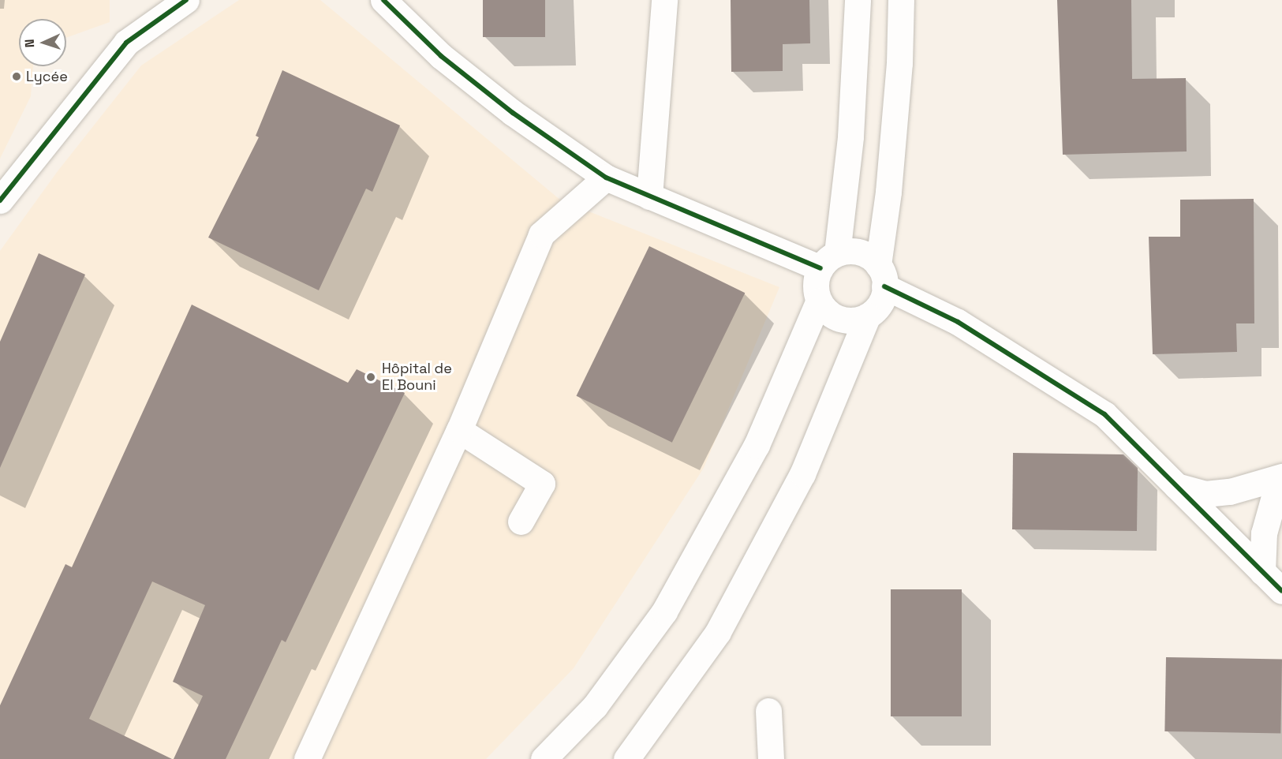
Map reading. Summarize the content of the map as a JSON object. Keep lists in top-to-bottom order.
{
  "places": ["Lycée", "Hôpital de El Bouni"],
  "north": "left"
}
